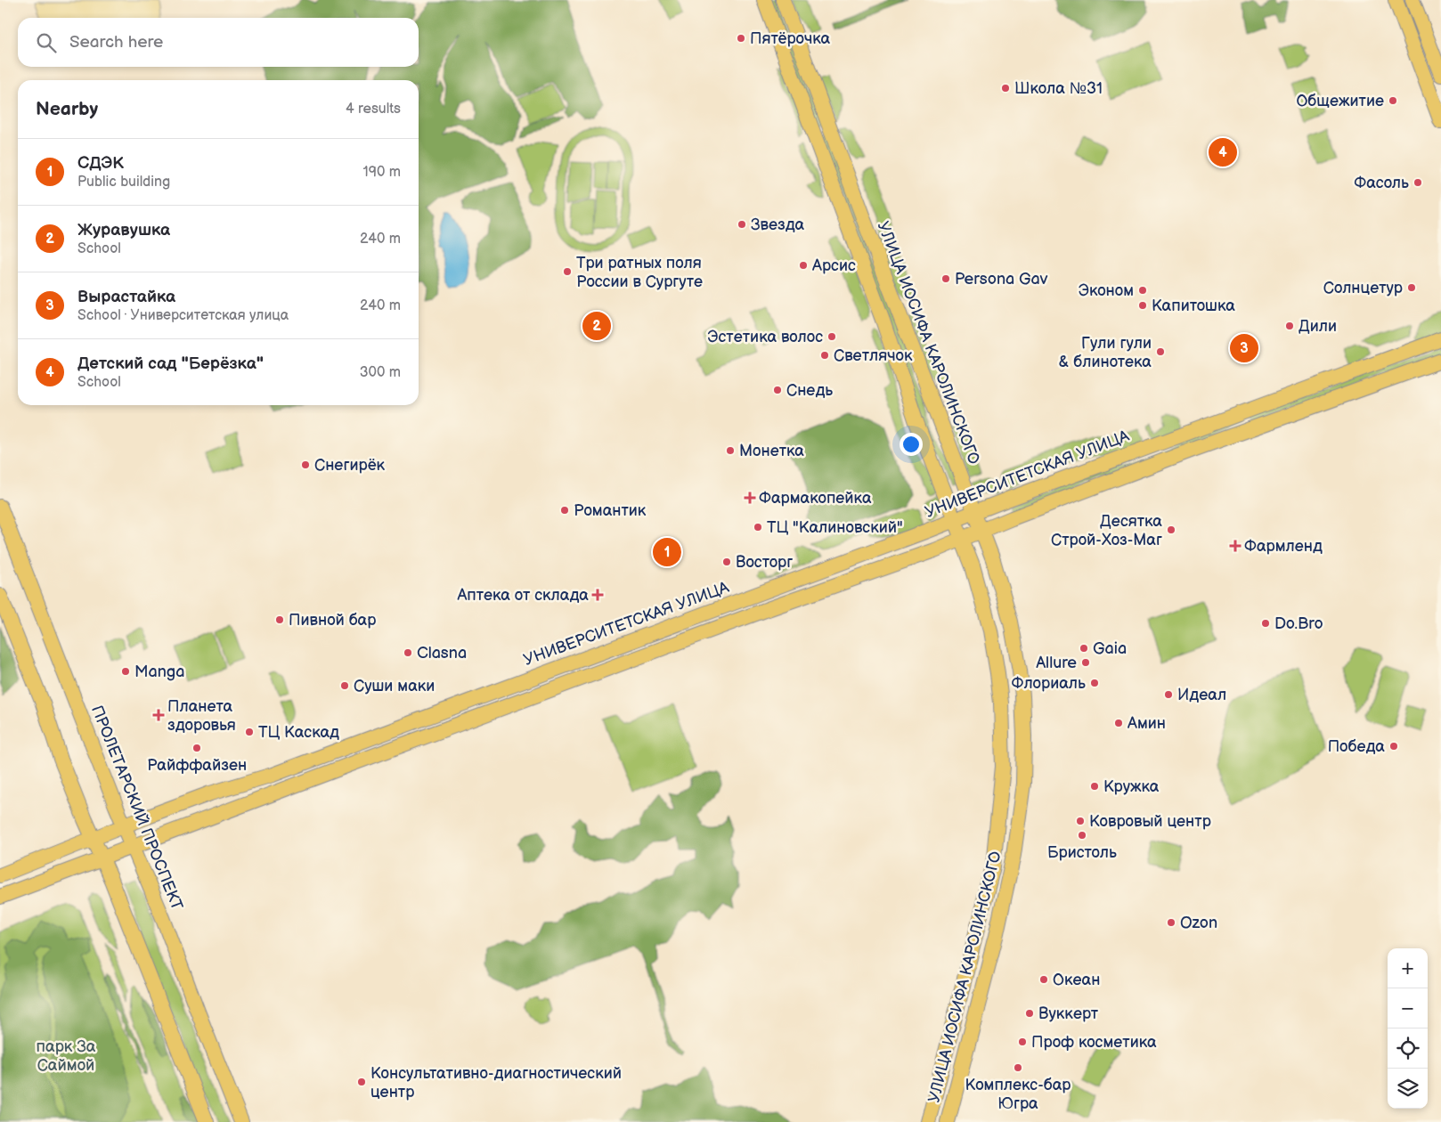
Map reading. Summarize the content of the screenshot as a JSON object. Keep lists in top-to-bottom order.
{
  "streets": {
    "main road": ["УЛИЦА ИОСИФА КАРОЛИНСКОГО", "УНИВЕРСИТЕТСКАЯ УЛИЦА", "ПРОЛЕТАРСКИЙ ПРОСПЕКТ"]
  },
  "crossings": [
    ["УЛИЦА ИОСИФА КАРОЛИНСКОГО", "УНИВЕРСИТЕТСКАЯ УЛИЦА"],
    ["УНИВЕРСИТЕТСКАЯ УЛИЦА", "ПРОЛЕТАРСКИЙ ПРОСПЕКТ"]
  ],
  "parks": ["парк За Саймой"],
  "places": {
    "other": [
      "Пятёрочка",
      "Школа №31",
      "Общежитие",
      "Фасоль",
      "Звезда",
      "Арсис",
      "Три ратных поля России в Сургуте",
      "Persona Gav",
      "Солнцетур",
      "Эконом",
      "Капитошка",
      "Дили",
      "Эстетика волос",
      "Гули гули & блинотека",
      "Светлячок",
      "Снедь",
      "Монетка",
      "Снегирёк",
      "Романтик",
      "ТЦ \"Калиновский\"",
      "Десятка Строй-Хоз-Маг",
      "Восторг",
      "Пивной бар",
      "Do.Bro",
      "Gaia",
      "Clasna",
      "Allure",
      "Manga",
      "Флориаль",
      "Суши маки",
      "Идеал",
      "Амин",
      "ТЦ Каскад",
      "Победа",
      "Райффайзен",
      "Кружка",
      "Ковровый центр",
      "Бристоль",
      "Ozon",
      "Океан",
      "Вуккерт",
      "Проф косметика",
      "Комплекс-бар Югра",
      "Консультативно-диагностический центр"
    ],
    "health": [
      "Фармакопейка",
      "Фармленд",
      "Аптека от склада",
      "Планета здоровья"
    ]
  },
  "page": {
    "search": "Search here",
    "heading": ["Nearby", "4 results"],
    "pins": [
      "4",
      "2",
      "3",
      "1"
    ],
    "list": [
      {
        "mark": "1",
        "name": "СДЭК",
        "note": "Public building",
        "value": "190 m"
      },
      {
        "mark": "2",
        "name": "Журавушка",
        "note": "School",
        "value": "240 m"
      },
      {
        "mark": "3",
        "name": "Вырастайка",
        "note": "School · Университетская улица",
        "value": "240 m"
      },
      {
        "mark": "4",
        "name": "Детский сад \"Берёзка\"",
        "note": "School",
        "value": "300 m"
      }
    ],
    "map_buttons": ["+", "−"]
  }
}
